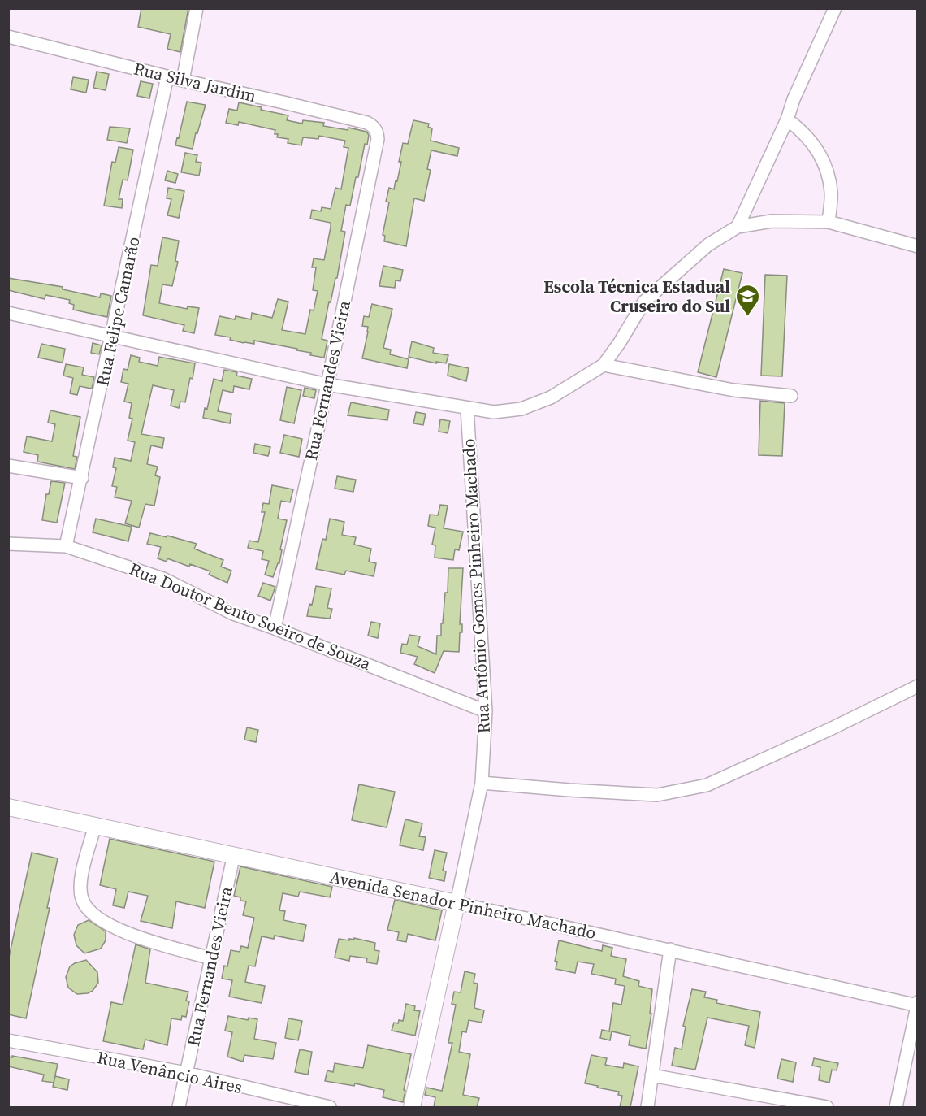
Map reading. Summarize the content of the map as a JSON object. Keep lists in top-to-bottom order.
{
  "streets": {
    "main road": ["Rua Antônio Gomes Pinheiro Machado", "Avenida Senador Pinheiro Machado"],
    "street": [
      "Rua Silva Jardim",
      "Rua Felipe Camarão",
      "Rua Fernandes Vieira",
      "Rua Doutor Bento Soeiro de Souza",
      "Rua Venâncio Aires"
    ]
  },
  "crossings": [
    ["Rua Silva Jardim", "Rua Felipe Camarão"],
    ["Rua Silva Jardim", "Rua Fernandes Vieira"],
    ["Rua Felipe Camarão", "Rua Doutor Bento Soeiro de Souza"],
    ["Rua Fernandes Vieira", "Rua Doutor Bento Soeiro de Souza"],
    ["Rua Fernandes Vieira", "Avenida Senador Pinheiro Machado"],
    ["Rua Fernandes Vieira", "Rua Venâncio Aires"],
    ["Rua Antônio Gomes Pinheiro Machado", "Rua Doutor Bento Soeiro de Souza"],
    ["Rua Antônio Gomes Pinheiro Machado", "Avenida Senador Pinheiro Machado"]
  ],
  "places": {
    "school or university": ["Escola Técnica Estadual Cruseiro do Sul"]
  }
}
